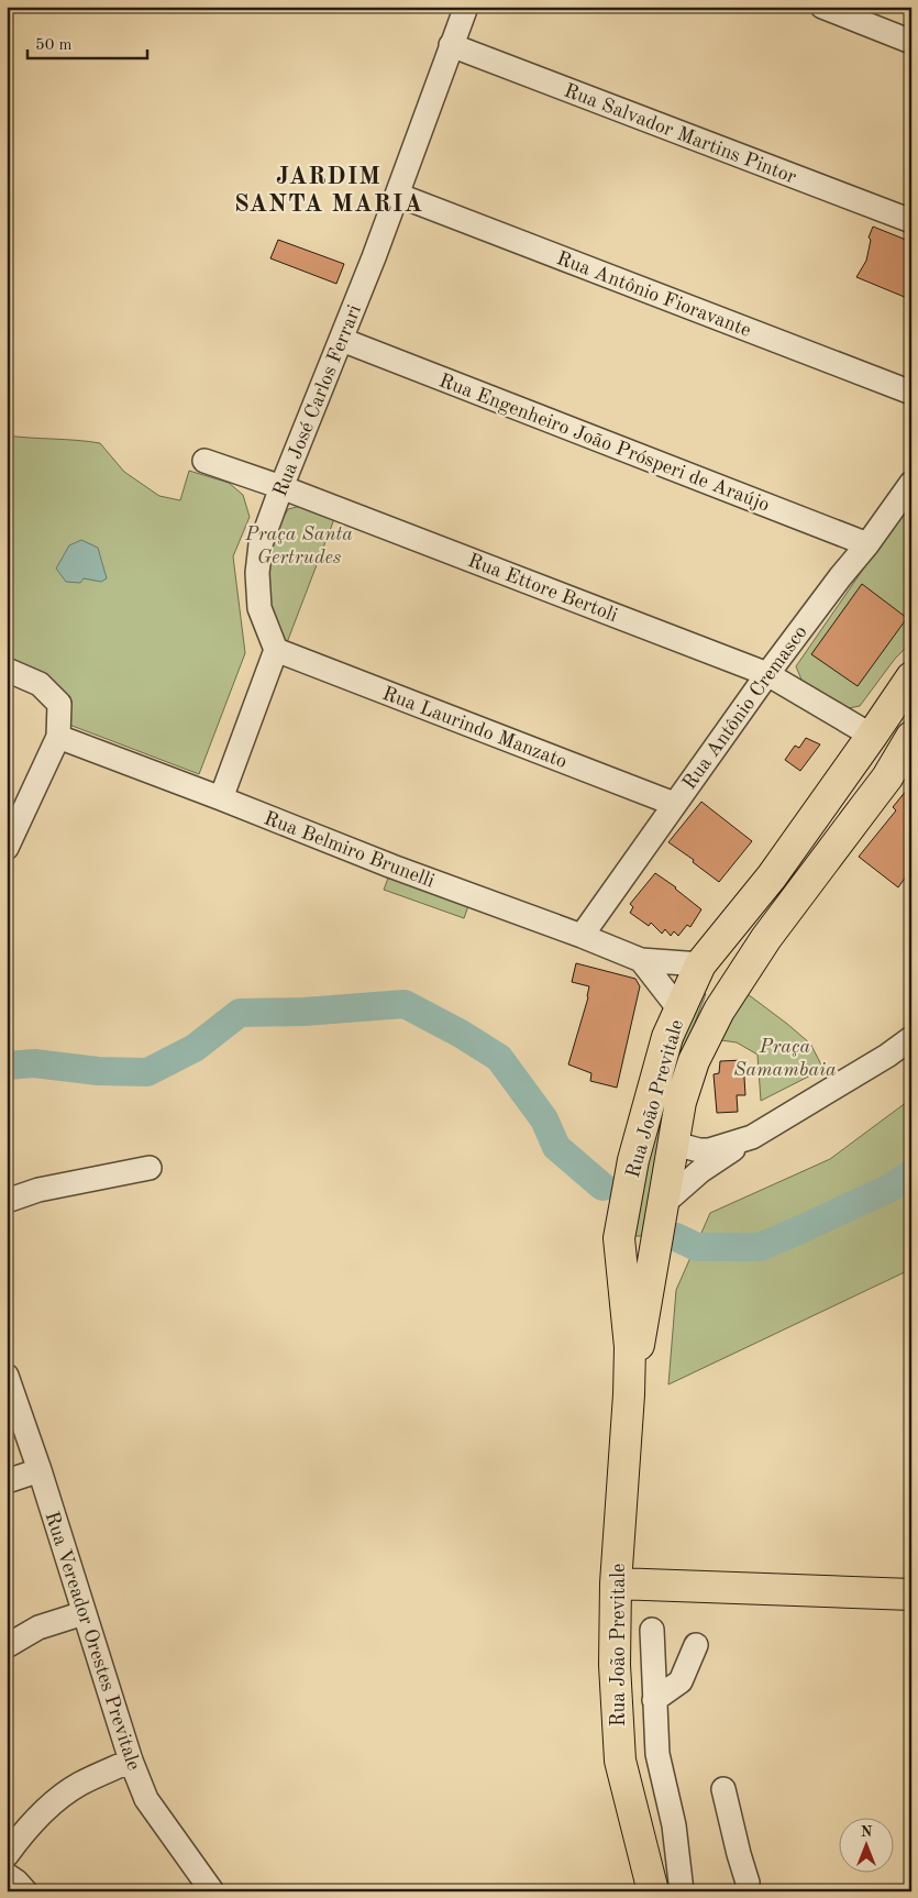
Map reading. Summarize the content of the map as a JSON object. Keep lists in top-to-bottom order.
{
  "streets": {
    "main road": ["Rua João Previtale"],
    "street": [
      "Rua Salvador Martins Pintor",
      "Rua Antônio Fioravante",
      "Rua José Carlos Ferrari",
      "Rua Engenheiro João Prósperi de Araújo",
      "Rua Ettore Bertoli",
      "Rua Antônio Cremasco",
      "Rua Laurindo Manzato",
      "Rua Belmiro Brunelli",
      "Rua Vereador Orestes Previtale"
    ]
  },
  "crossings": [
    ["Rua Salvador Martins Pintor", "Rua José Carlos Ferrari"],
    ["Rua Antônio Fioravante", "Rua José Carlos Ferrari"],
    ["Rua José Carlos Ferrari", "Rua Engenheiro João Prósperi de Araújo"],
    ["Rua José Carlos Ferrari", "Rua Ettore Bertoli"],
    ["Rua José Carlos Ferrari", "Rua Laurindo Manzato"],
    ["Rua Engenheiro João Prósperi de Araújo", "Rua Antônio Cremasco"],
    ["Rua Ettore Bertoli", "Rua Antônio Cremasco"],
    ["Rua Ettore Bertoli", "Rua João Previtale"],
    ["Rua Antônio Cremasco", "Rua Laurindo Manzato"],
    ["Rua Antônio Cremasco", "Rua Belmiro Brunelli"],
    ["Rua Belmiro Brunelli", "Rua João Previtale"]
  ],
  "districts": ["JARDIM SANTA MARIA"],
  "parks": ["Praça Santa Gertrudes", "Praça Samambaia"],
  "scale_bar": "50 m",
  "north": "top"
}
